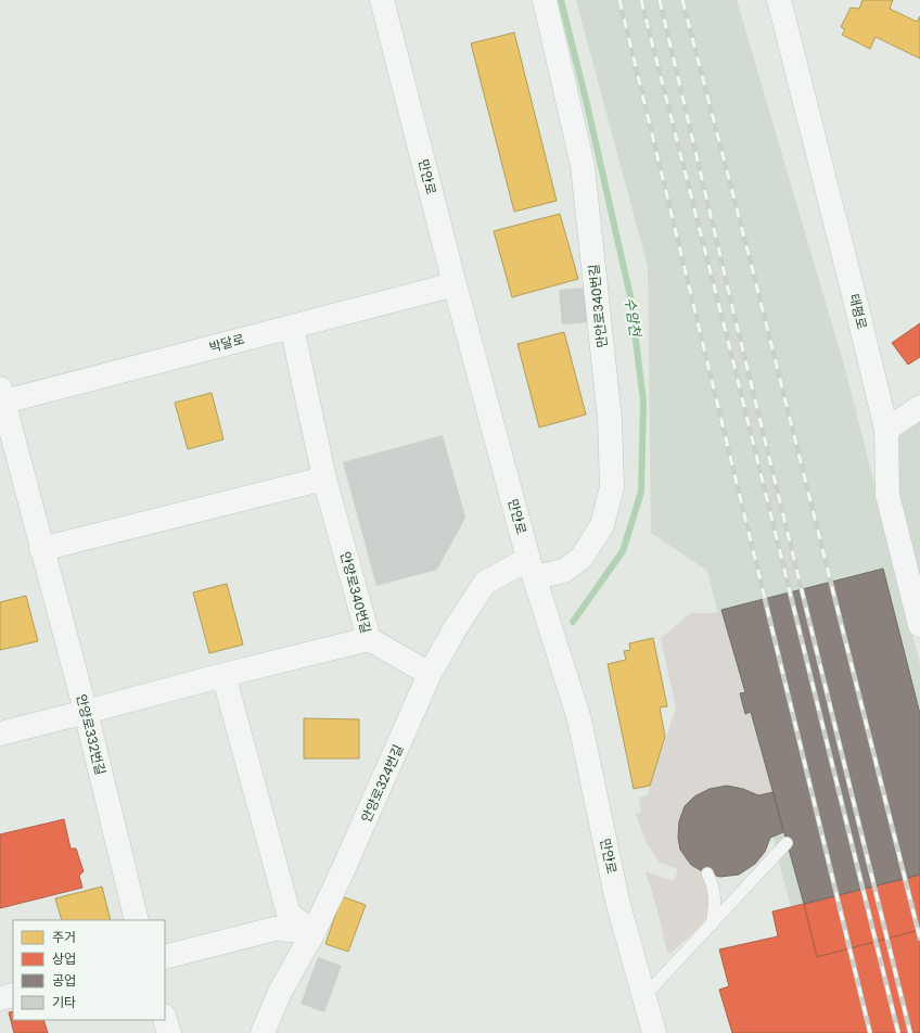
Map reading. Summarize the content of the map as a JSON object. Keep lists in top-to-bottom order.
{
  "streets": {
    "street": [
      "만안로",
      "만안로340번길",
      "태평로",
      "박달로",
      "안양로340번길",
      "안양로332번길",
      "안양로324번길"
    ]
  },
  "crossings": [
    ["만안로", "만안로340번길"],
    ["만안로", "박달로"],
    ["만안로", "안양로324번길"],
    ["만안로340번길", "안양로324번길"],
    ["박달로", "안양로340번길"],
    ["박달로", "안양로332번길"],
    ["안양로340번길", "안양로332번길"]
  ],
  "water": ["수암천"],
  "legend": [
    "주거",
    "상업",
    "공업",
    "기타"
  ]
}
